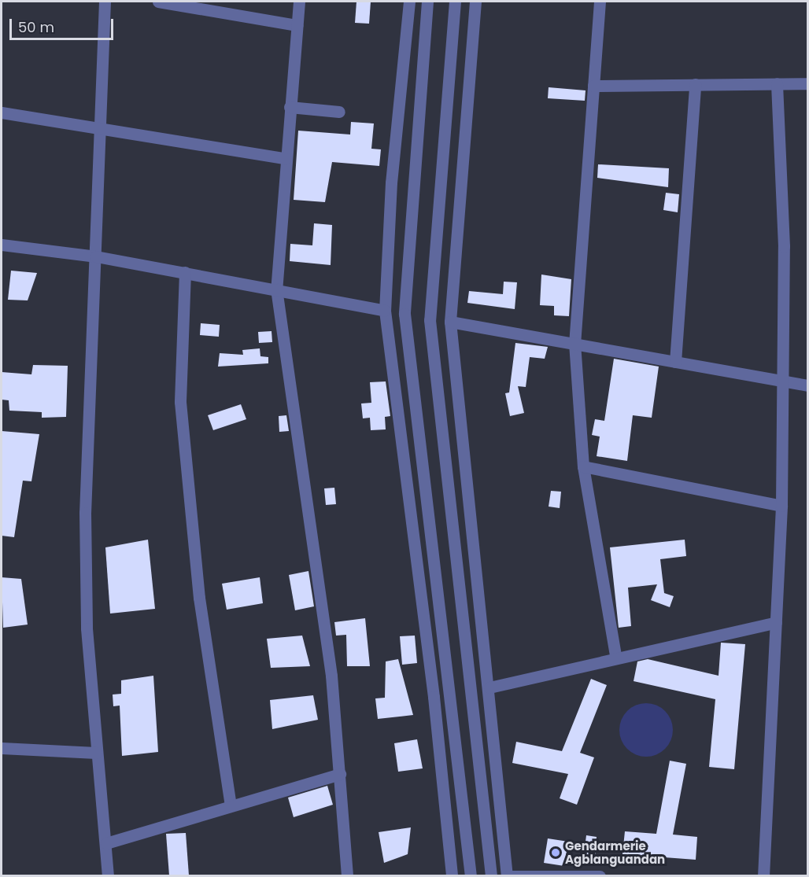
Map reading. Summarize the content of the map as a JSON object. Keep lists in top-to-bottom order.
{
  "places": ["Gendarmerie Agblanguandan"],
  "scale_bar": "50 m"
}
